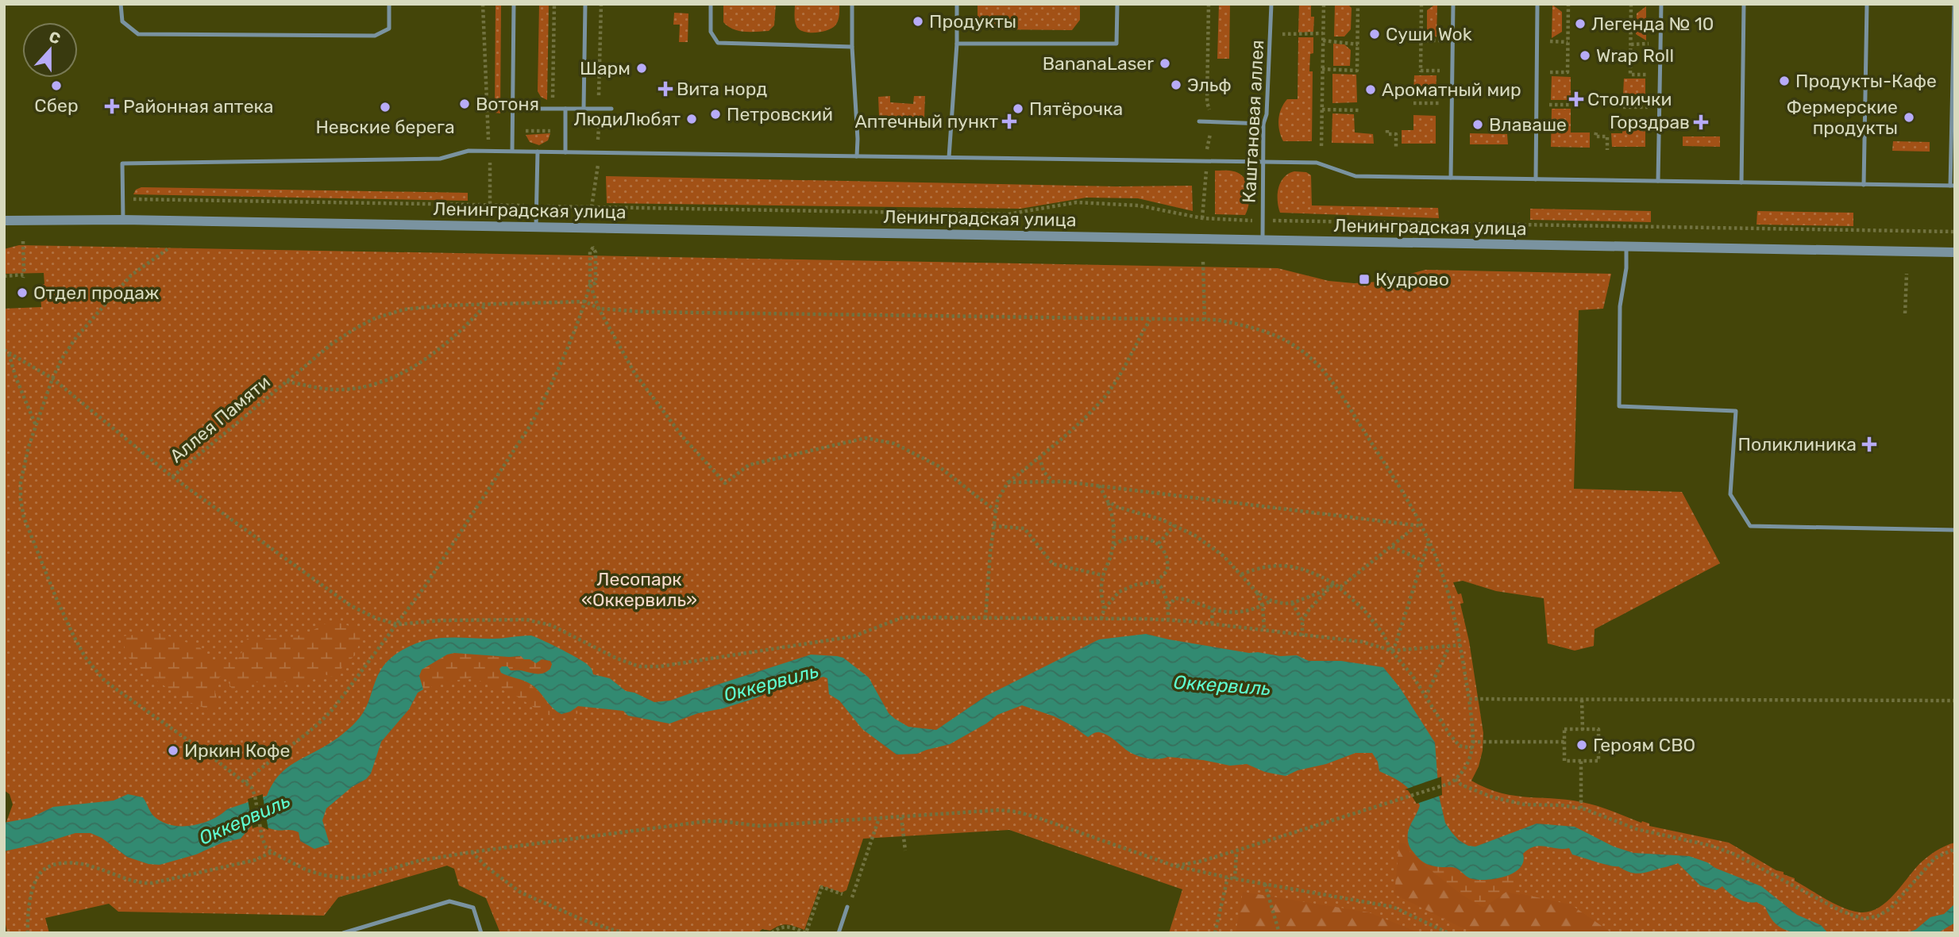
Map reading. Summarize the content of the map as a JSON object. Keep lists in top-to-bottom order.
{
  "streets": {
    "street": ["Ленинградская улица"],
    "lane": ["Каштановая аллея"],
    "path": ["Аллея Памяти"]
  },
  "crossings": [
    ["Каштановая аллея", "Ленинградская улица"]
  ],
  "water": ["Оккервиль"],
  "parks": ["Лесопарк «Оккервиль»"],
  "places": {
    "other": [
      "Продукты",
      "Легенда № 10",
      "Суши Wok",
      "Wrap Roll",
      "BananaLaser",
      "Шарм",
      "Продукты-Кафе",
      "Эльф",
      "Сбер",
      "Ароматный мир",
      "Вотоня",
      "Невские берега",
      "Пятёрочка",
      "Петровский",
      "Фермерские продукты",
      "ЛюдиЛюбят",
      "Влаваше",
      "Отдел продаж",
      "Героям СВО",
      "Иркин Кофе"
    ],
    "health": [
      "Вита норд",
      "Столички",
      "Районная аптека",
      "Аптечный пункт",
      "Горздрав",
      "Поликлиника"
    ],
    "transit": ["Кудрово"]
  },
  "north": "top"
}
